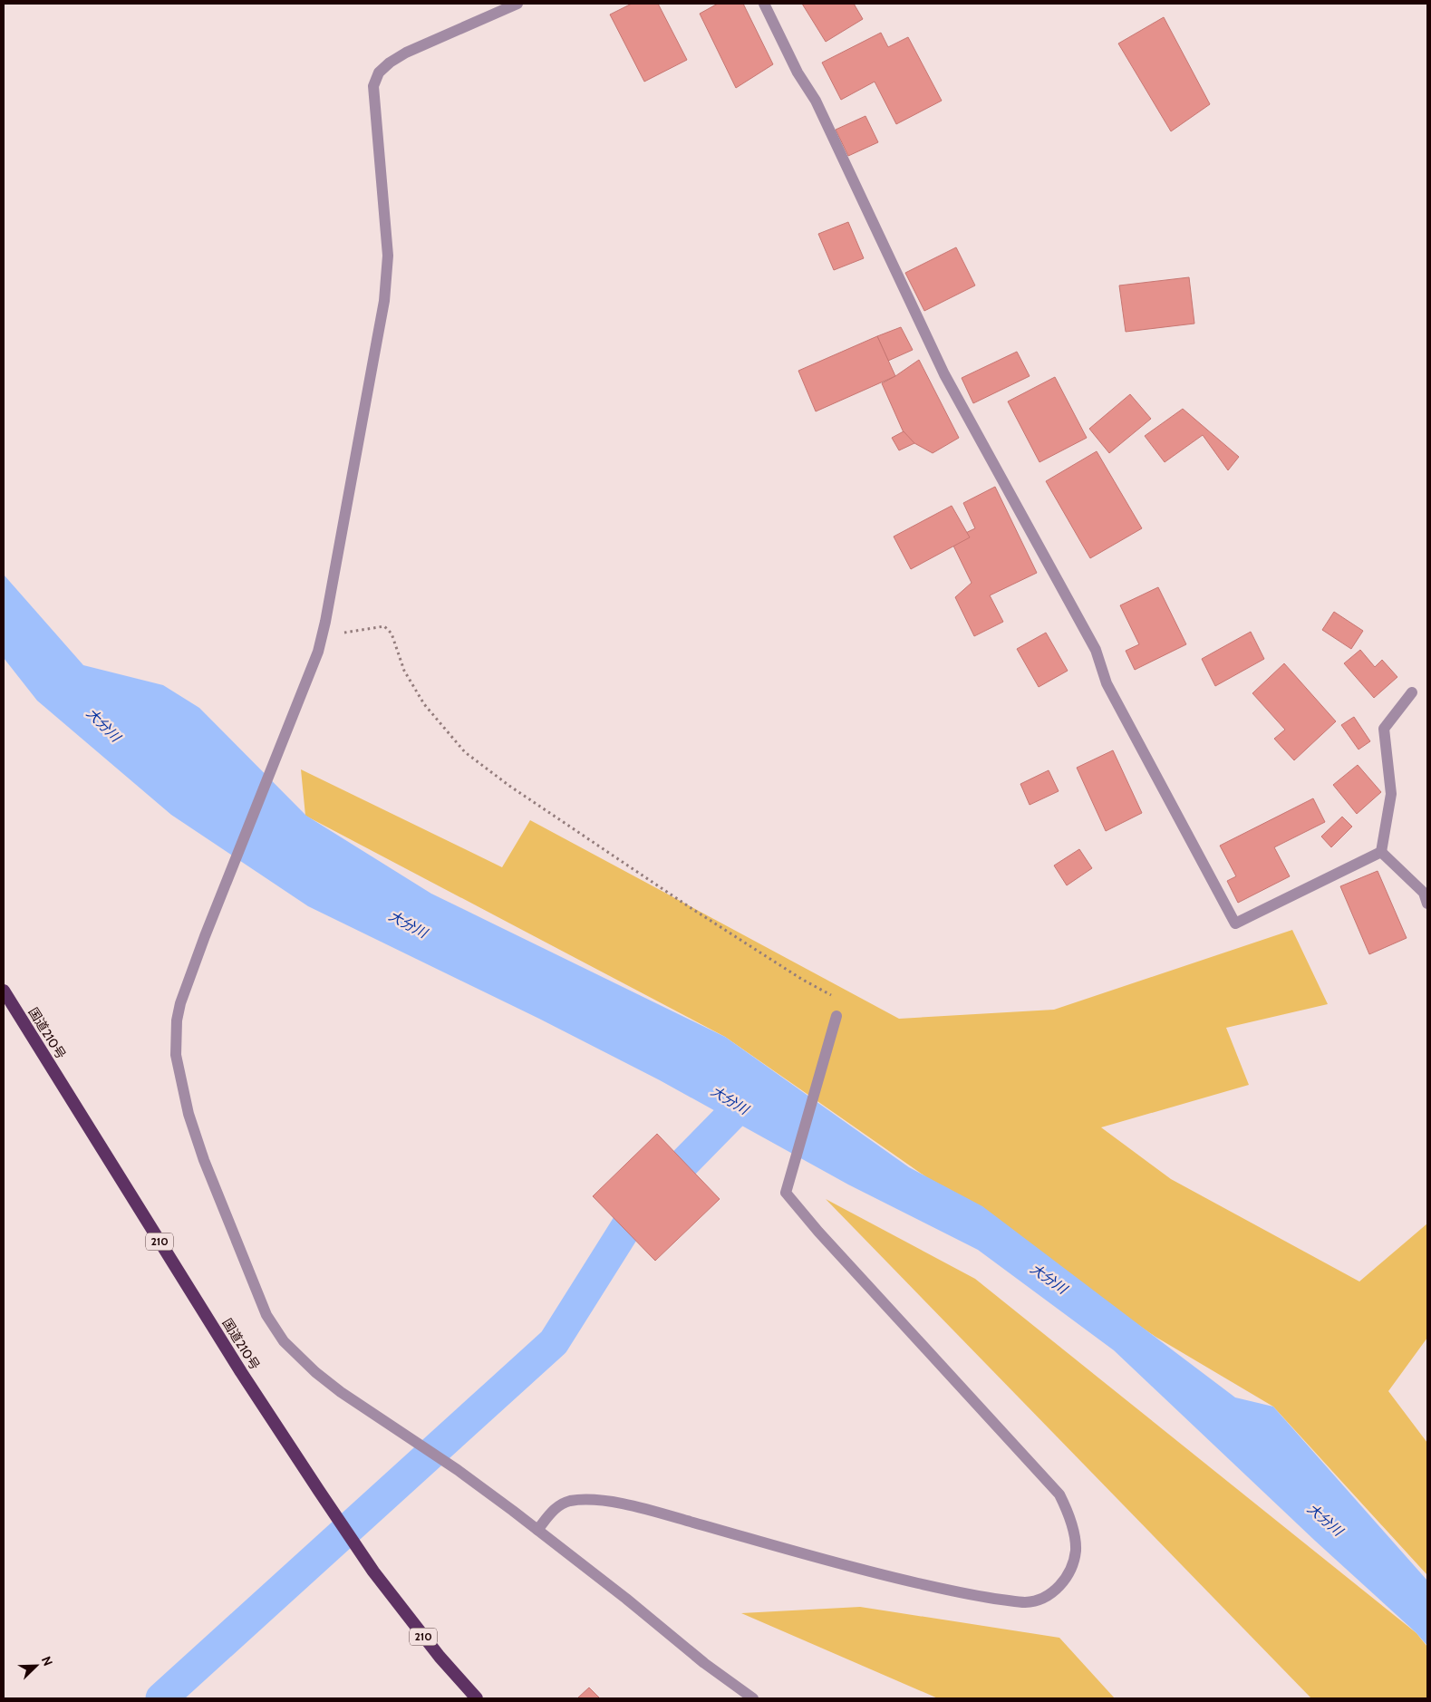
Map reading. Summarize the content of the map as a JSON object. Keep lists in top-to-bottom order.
{
  "streets": {
    "highway": ["国道210号", "210"]
  },
  "water": ["大分川"],
  "north": "top right"
}
